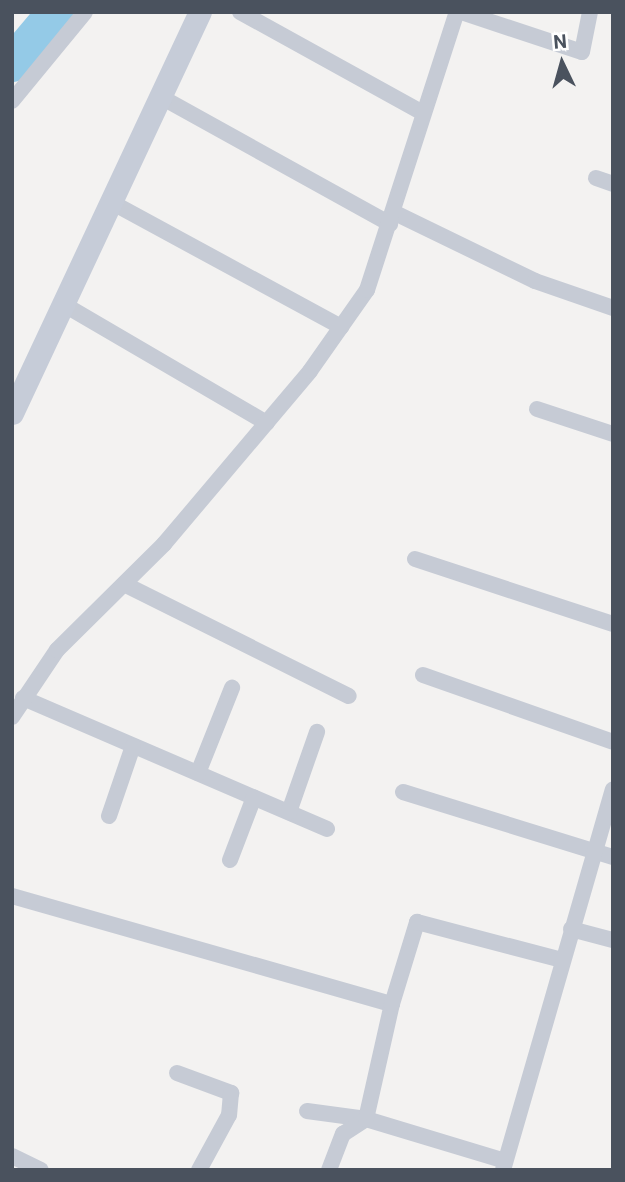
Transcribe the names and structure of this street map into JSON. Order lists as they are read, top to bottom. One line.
{"north":"top"}
